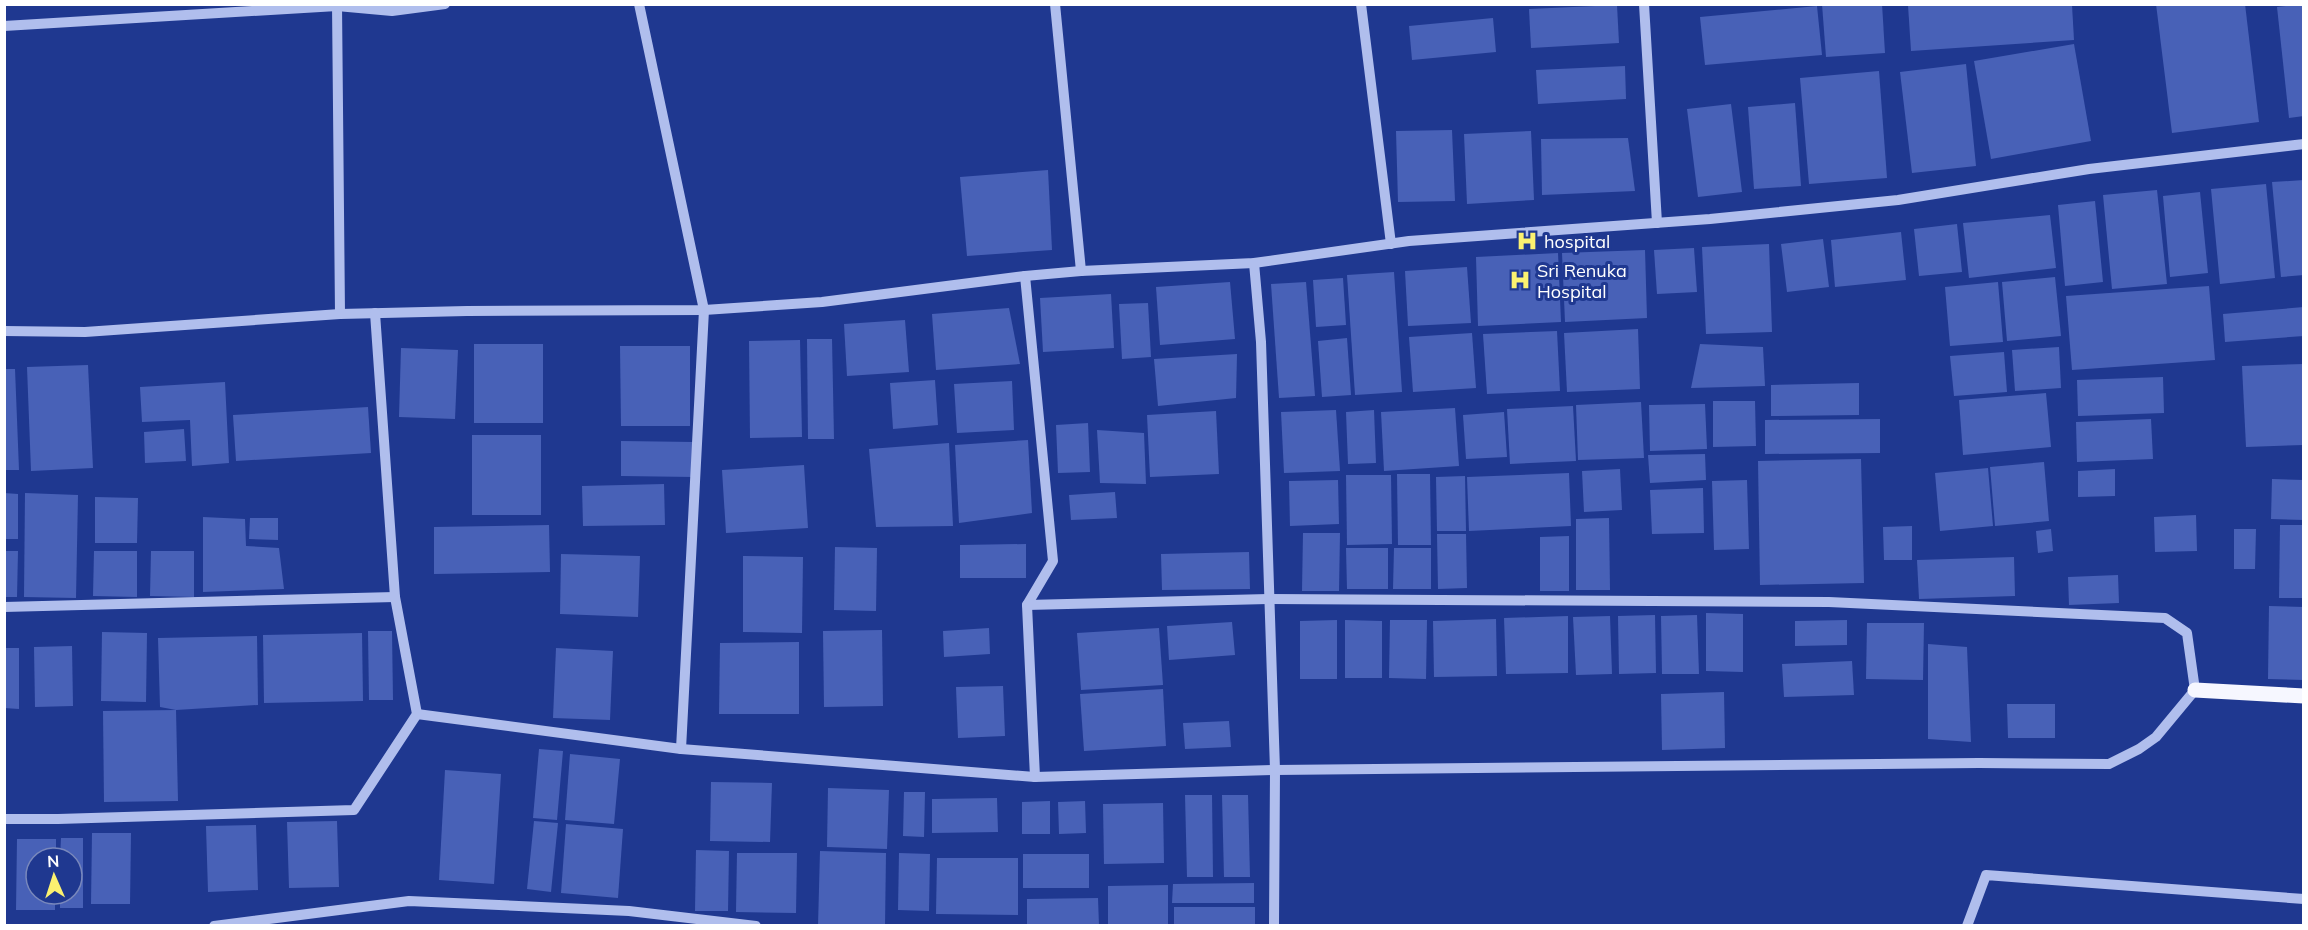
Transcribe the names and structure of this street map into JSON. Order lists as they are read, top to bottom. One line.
{"places":{"hospital":["hospital","Sri Renuka Hospital"]},"north":"top"}
